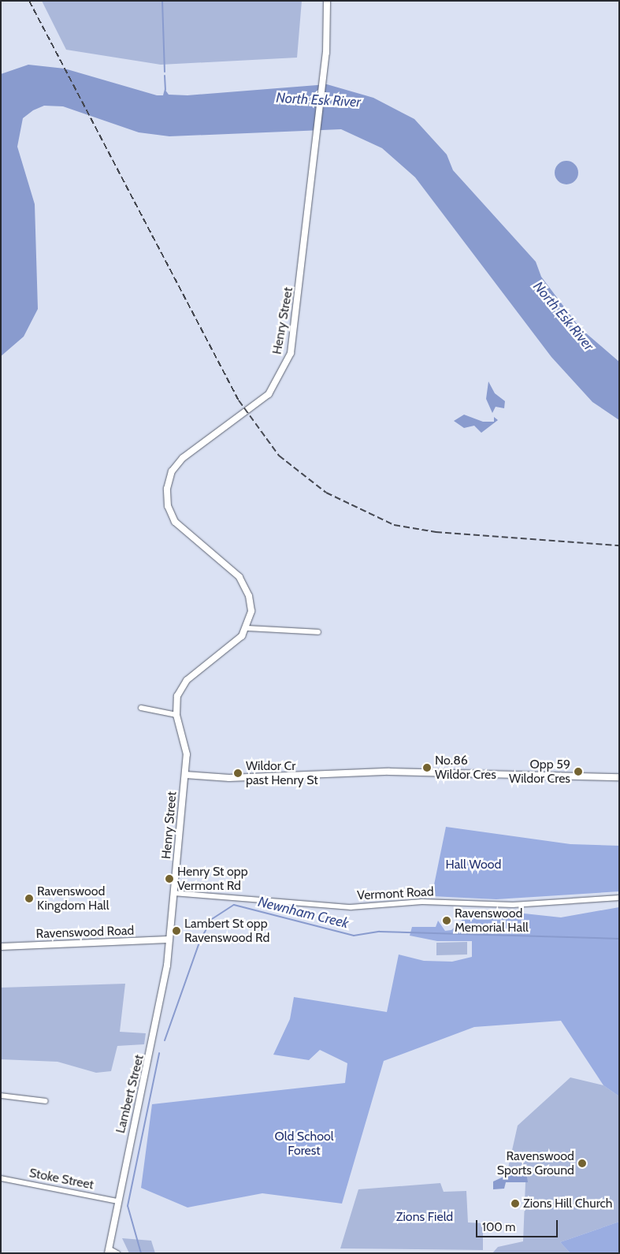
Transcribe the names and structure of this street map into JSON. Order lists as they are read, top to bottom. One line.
{"streets":{"street":["Henry Street","Vermont Road","Ravenswood Road","Lambert Street","Stoke Street"]},"crossings":[["Henry Street","Vermont Road"],["Henry Street","Ravenswood Road"],["Henry Street","Lambert Street"],["Ravenswood Road","Lambert Street"],["Lambert Street","Stoke Street"]],"water":["North Esk River","Newnham Creek"],"parks":["Hall Wood","Old School Forest","Zions Field"],"places":["No.86 Wildor Cres","Opp 59 Wildor Cres","Wildor Cr past Henry St","Henry St opp Vermont Rd","Ravenswood Kingdom Hall","Ravenswood Memorial Hall","Lambert St opp Ravenswood Rd","Ravenswood Sports Ground","Zions Hill Church"],"scale_bar":"100 m"}
